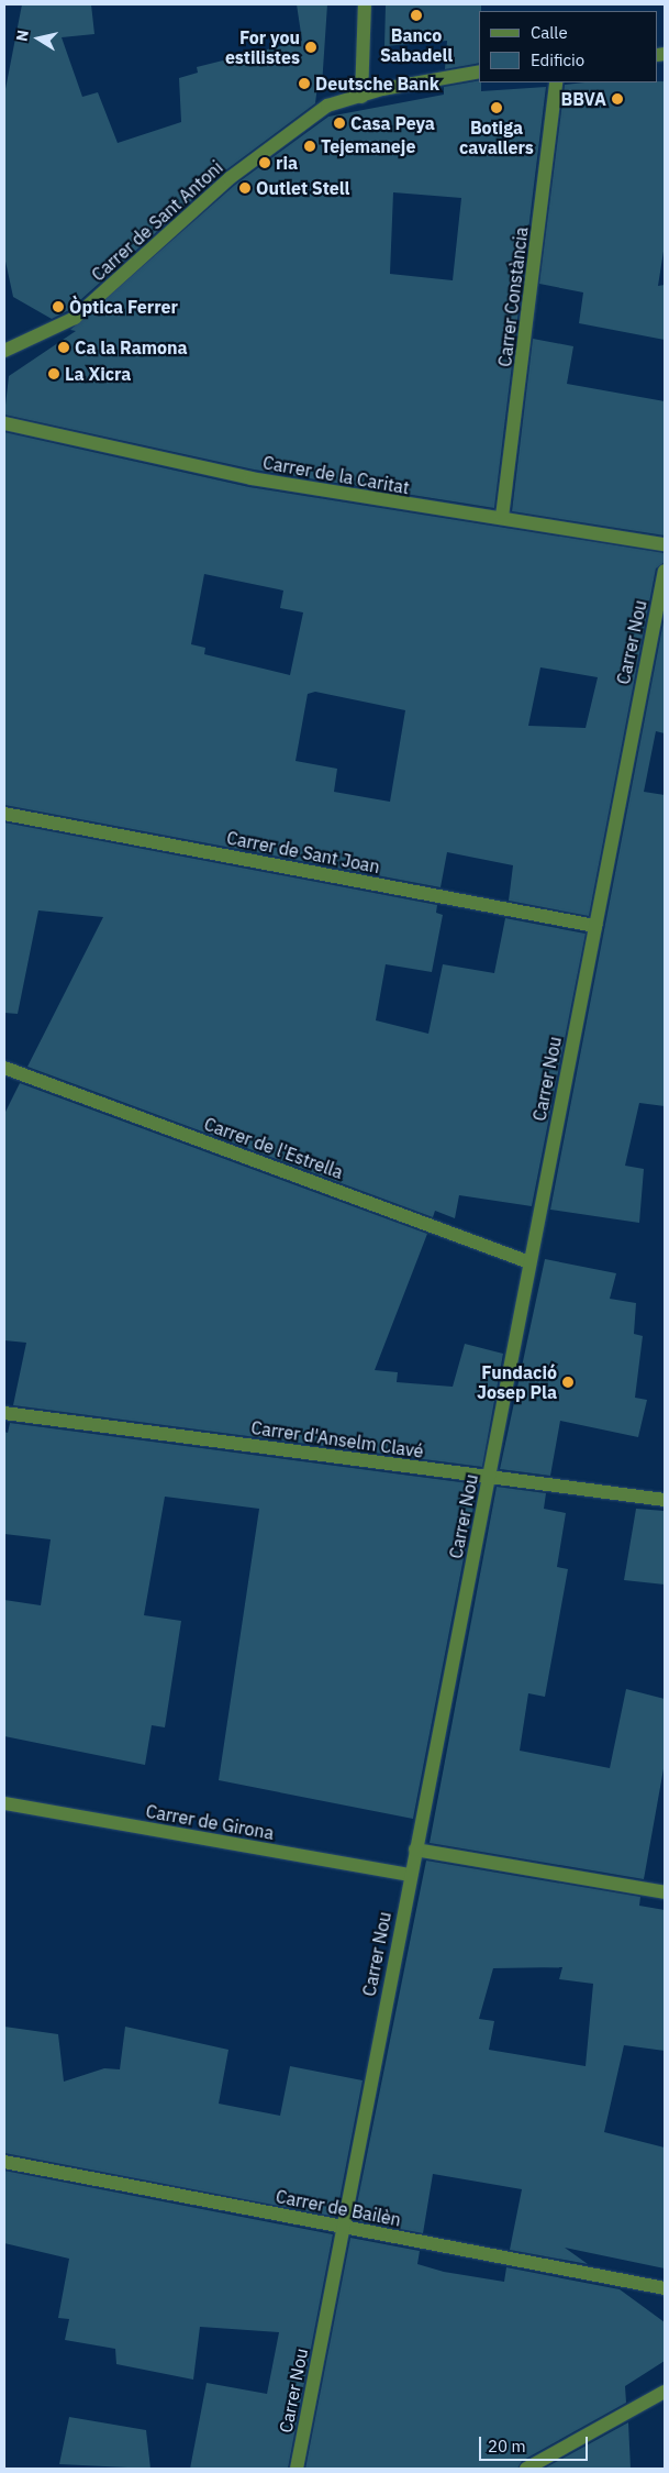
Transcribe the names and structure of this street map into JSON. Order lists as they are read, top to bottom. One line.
{"streets":{"street":["Carrer de Sant Antoni","Carrer Constància","Carrer de la Caritat","Carrer Nou","Carrer de Sant Joan","Carrer de l'Estrella","Carrer d'Anselm Clavé","Carrer de Girona","Carrer de Bailèn"]},"crossings":[["Carrer Constància","Carrer de la Caritat"],["Carrer Nou","Carrer de Sant Joan"],["Carrer Nou","Carrer de l'Estrella"],["Carrer Nou","Carrer d'Anselm Clavé"],["Carrer Nou","Carrer de Girona"],["Carrer Nou","Carrer de Bailèn"]],"places":["Banco Sabadell","For you estilistes","Deutsche Bank","BBVA","Botiga cavallers","Casa Peya","Tejemaneje","ria","Outlet Stell","Òptica Ferrer","Ca la Ramona","La Xicra","Fundació Josep Pla"],"legend":["Calle","Edificio"],"scale_bar":"20 m","north":"left"}
